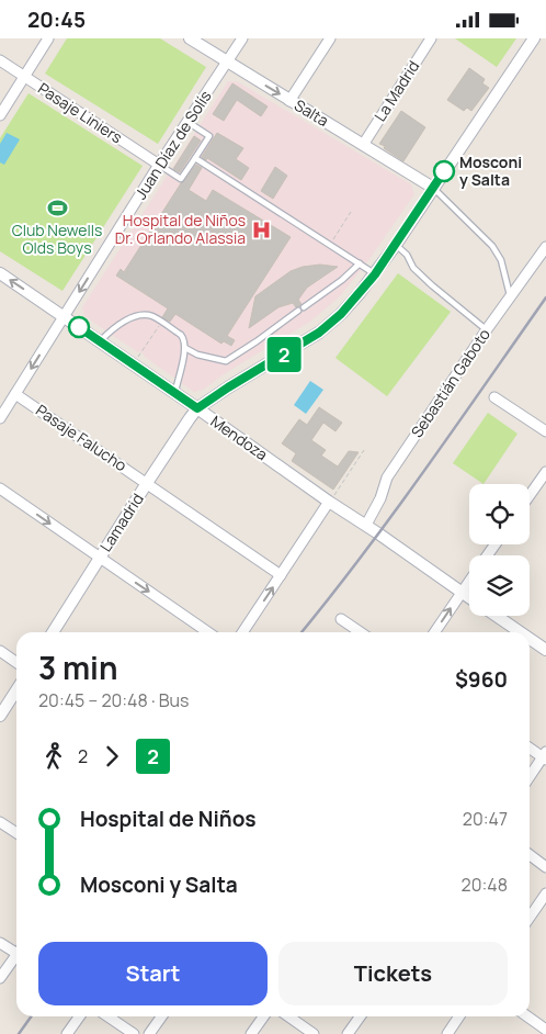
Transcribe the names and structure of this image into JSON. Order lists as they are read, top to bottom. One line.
{"streets":{"street":["La Madrid","Pasaje Liniers","Salta","Juan Díaz de Solís","Sebastián Gaboto","Pasaje Falucho","Mendoza","Lamadrid"]},"crossings":[["La Madrid","Salta"],["Pasaje Liniers","Juan Díaz de Solís"],["Salta","Juan Díaz de Solís"],["Juan Díaz de Solís","Pasaje Falucho"],["Juan Díaz de Solís","Mendoza"],["Sebastián Gaboto","Mendoza"],["Pasaje Falucho","Lamadrid"],["Mendoza","Lamadrid"]],"one_way":["Juan Díaz de Solís"],"places":{"other":["Mosconi y Salta"],"sports":["Club Newells Olds Boys"],"hospital":["Hospital de Niños Dr. Orlando Alassia"]},"lines":["bus line 2"],"page":{"status":"20:45","on_map":"2","heading":["3 min","20:45 – 20:48 · Bus","$960"],"legs":["2","2"],"list":[{"name":"Hospital de Niños","value":"20:47"},{"name":"Mosconi y Salta","value":"20:48"}],"buttons":["Start","Tickets"]}}
